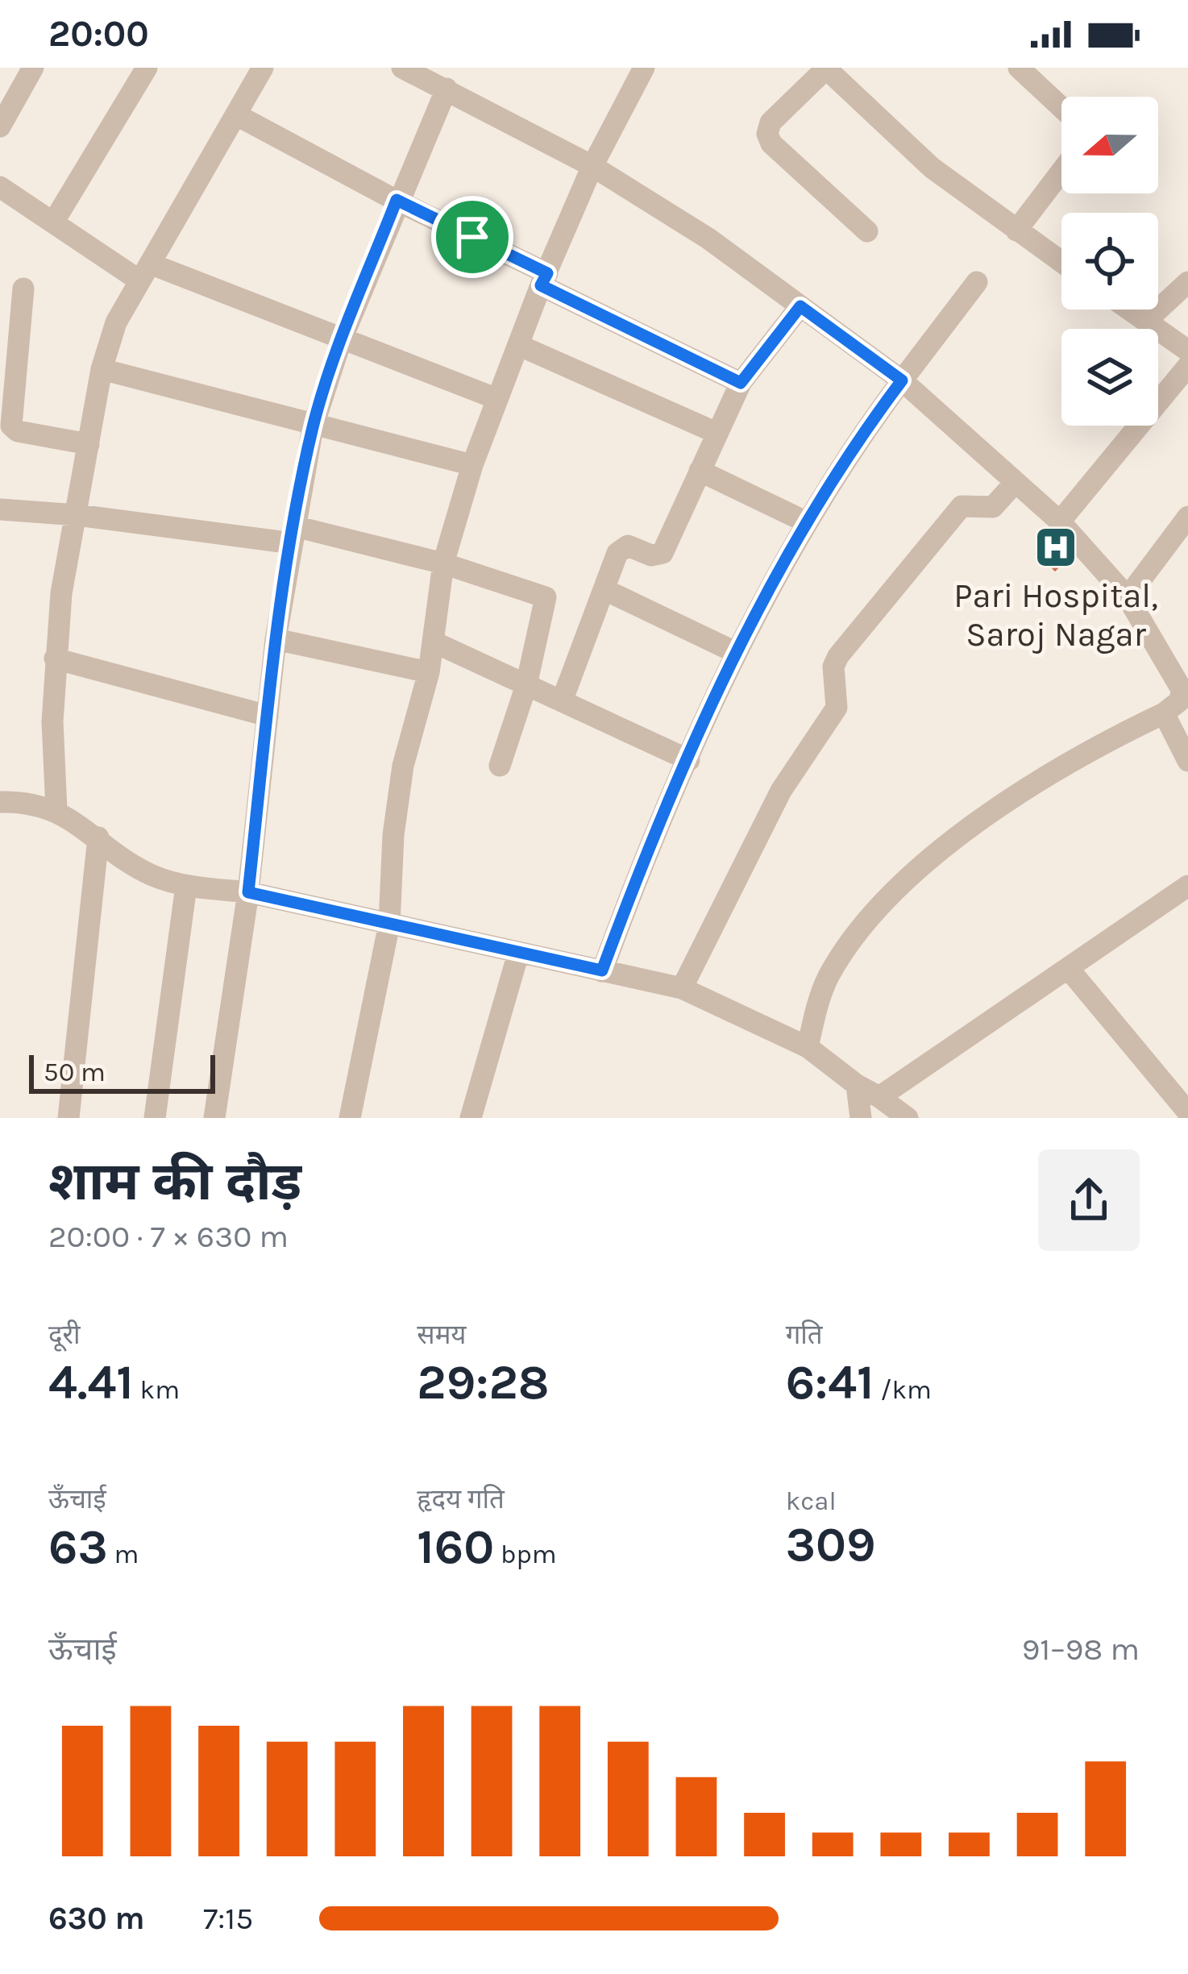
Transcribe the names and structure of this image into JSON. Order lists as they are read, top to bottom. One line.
{"places":{"hospital":["Pari Hospital, Saroj Nagar"]},"scale_bar":"50 m","north":"left","page":{"status":"20:00","scale":"50 m","heading":["शाम की दौड़","20:00 · 7 × 630 m"],"stats":[["दूरी","4.41 km"],["समय","29:28"],["गति","6:41 /km"],["ऊँचाई","63 m"],["हृदय गति","160 bpm"],["kcal","309"]],"chart":["ऊँचाई","91–98 m"],"list":[{"name":"630 m","note":"7:15"}]}}
